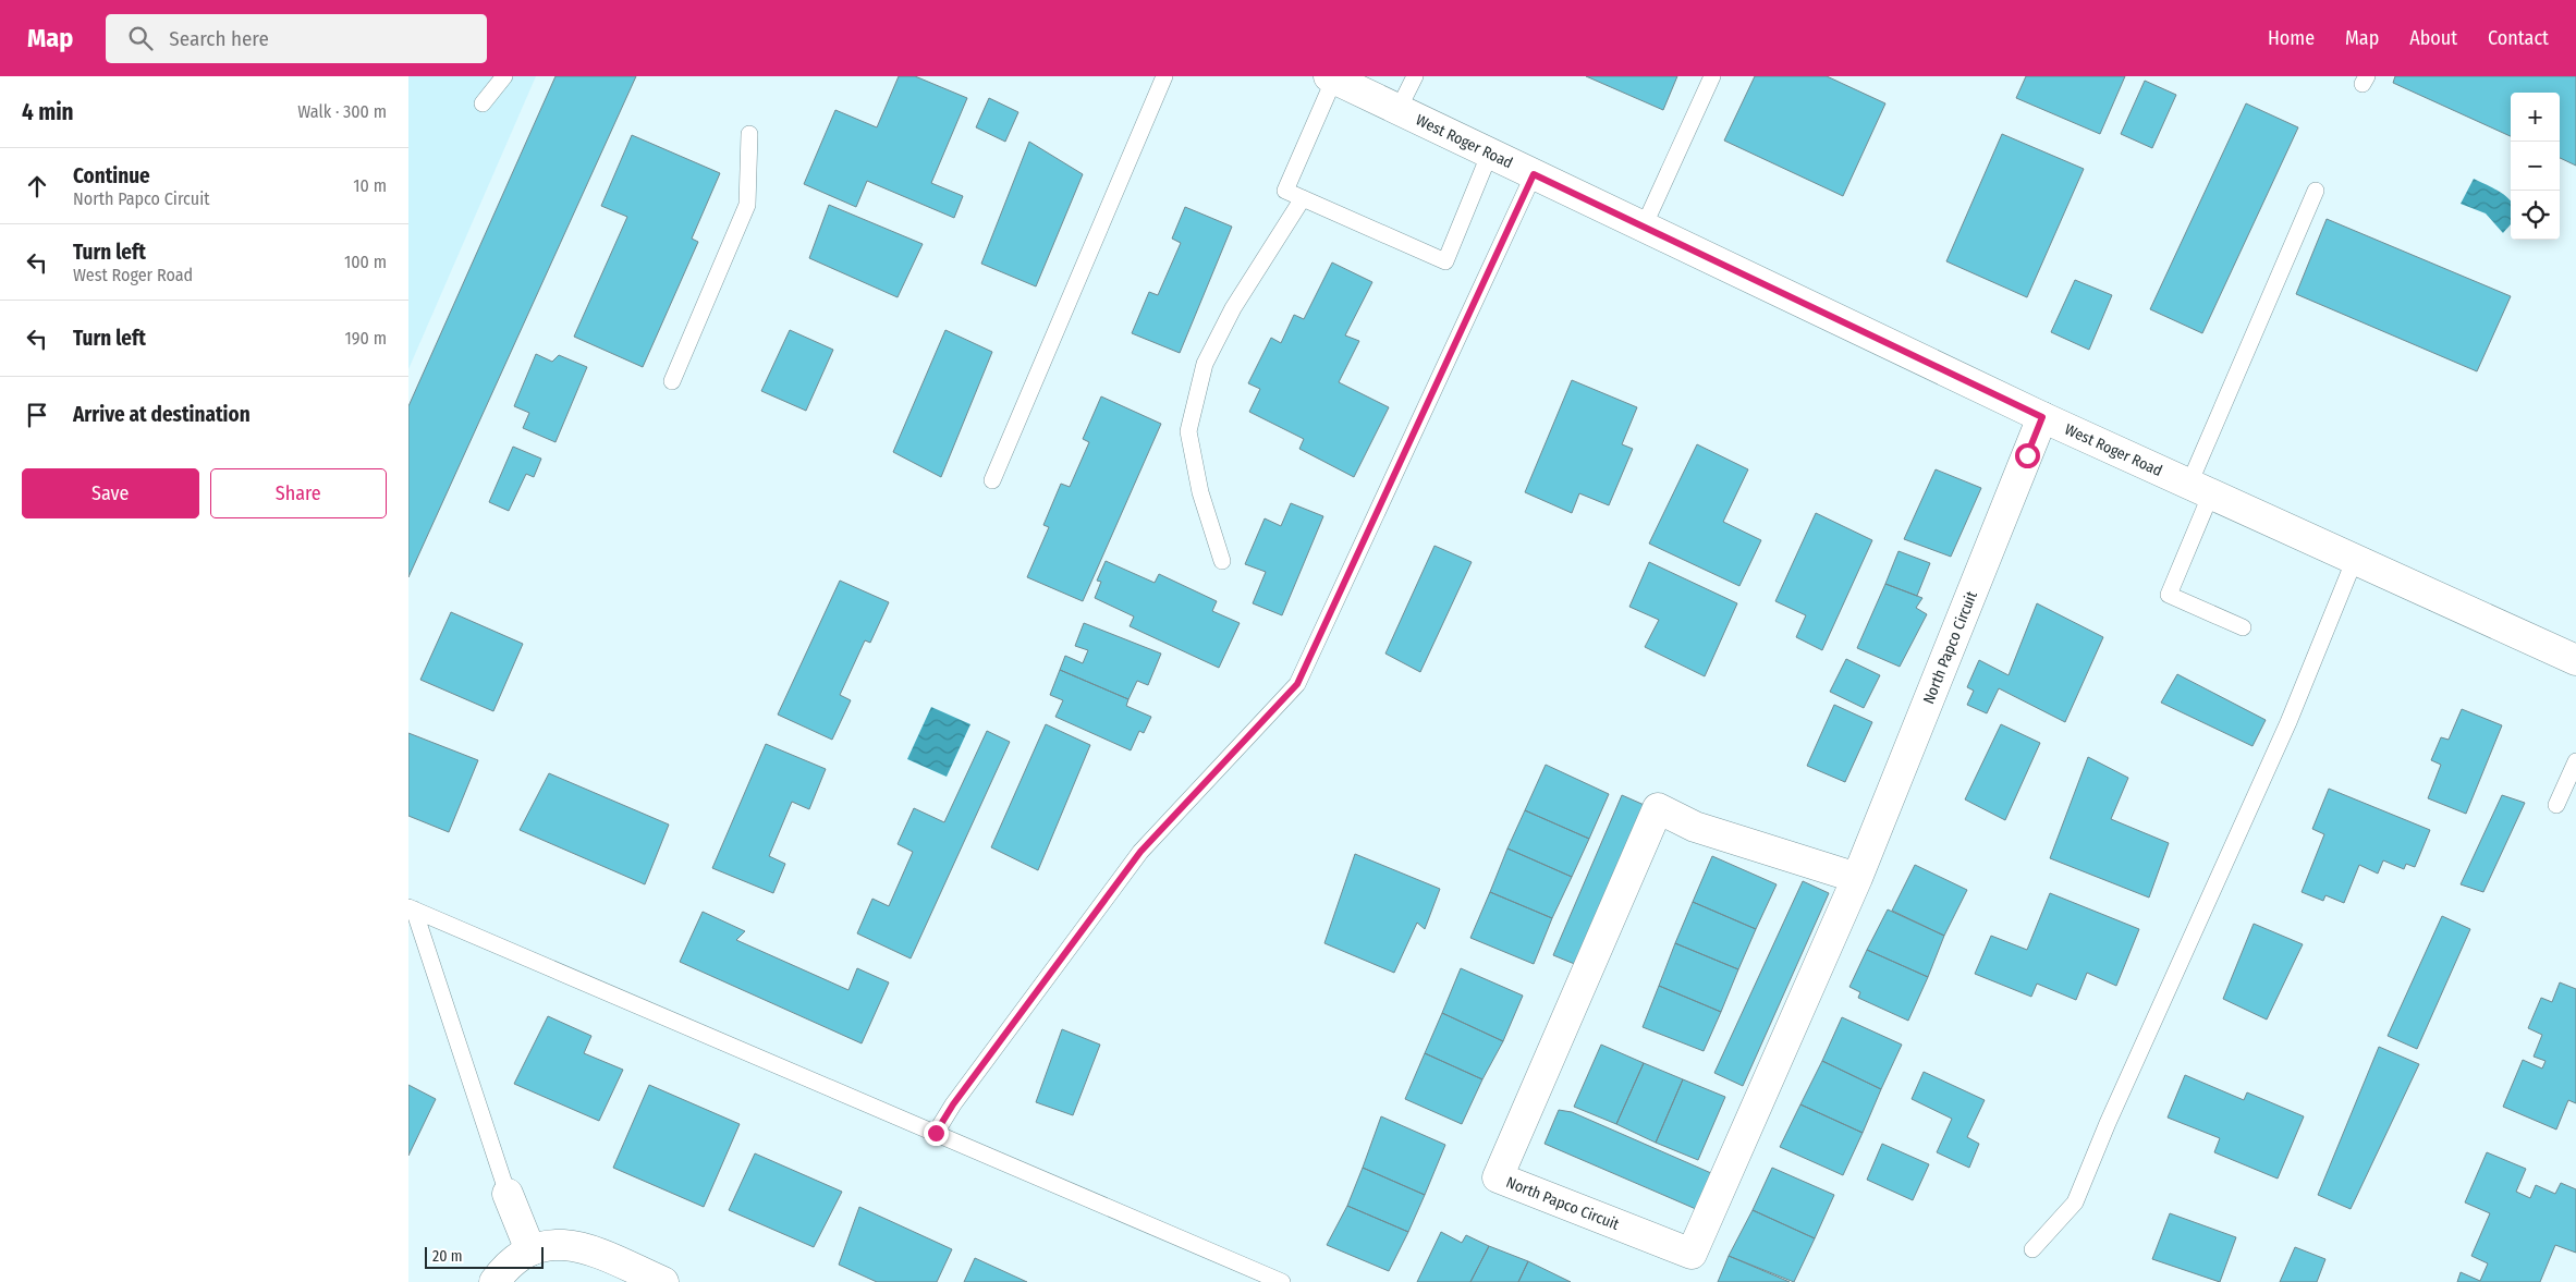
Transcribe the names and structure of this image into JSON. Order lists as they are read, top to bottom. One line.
{"streets":{"street":["West Roger Road","North Papco Circuit"]},"crossings":[["West Roger Road","North Papco Circuit"]],"scale_bar":"20 m","page":{"header":"Map","search":"Search here","nav":["Home","Map","About","Contact"],"heading":["4 min","Walk · 300 m"],"map_buttons":["+","−"],"list":[["Continue","North Papco Circuit","10 m"],["Turn left","West Roger Road","100 m"],["Turn left","190 m"],"Arrive at destination"],"buttons":["Save","Share"],"scale":"20 m"}}
